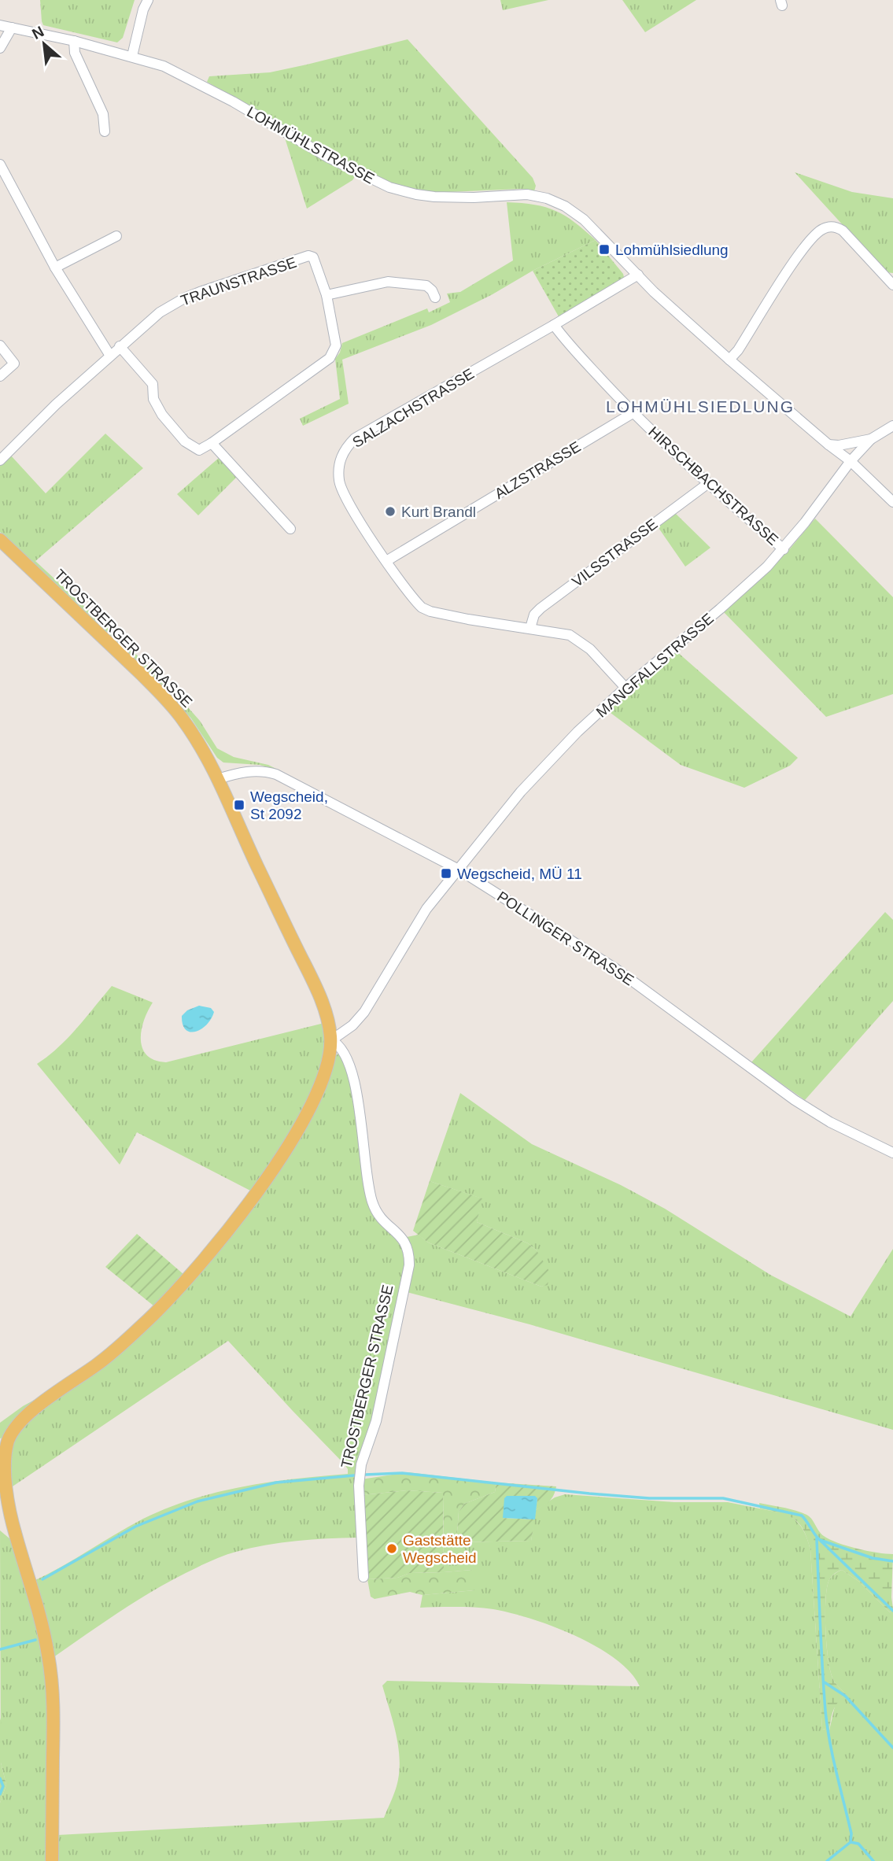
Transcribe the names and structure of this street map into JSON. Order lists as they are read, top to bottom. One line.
{"streets":{"main road":["TROSTBERGER STRASSE"],"street":["LOHMÜHLSTRASSE","TRAUNSTRASSE","SALZACHSTRASSE","ALZSTRASSE","HIRSCHBACHSTRASSE","VILSSTRASSE","MANGFALLSTRASSE","POLLINGER STRASSE"]},"crossings":[["LOHMÜHLSTRASSE","SALZACHSTRASSE"],["SALZACHSTRASSE","ALZSTRASSE"],["SALZACHSTRASSE","HIRSCHBACHSTRASSE"],["SALZACHSTRASSE","VILSSTRASSE"],["SALZACHSTRASSE","MANGFALLSTRASSE"],["ALZSTRASSE","HIRSCHBACHSTRASSE"],["HIRSCHBACHSTRASSE","VILSSTRASSE"],["HIRSCHBACHSTRASSE","MANGFALLSTRASSE"],["TROSTBERGER STRASSE","MANGFALLSTRASSE"],["TROSTBERGER STRASSE","POLLINGER STRASSE"],["MANGFALLSTRASSE","POLLINGER STRASSE"]],"districts":["LOHMÜHLSIEDLUNG"],"places":{"transit":["Lohmühlsiedlung","Wegscheid, St 2092","Wegscheid, MÜ 11"],"other":["Kurt Brandl","Gaststätte Wegscheid"]},"north":"top left"}
